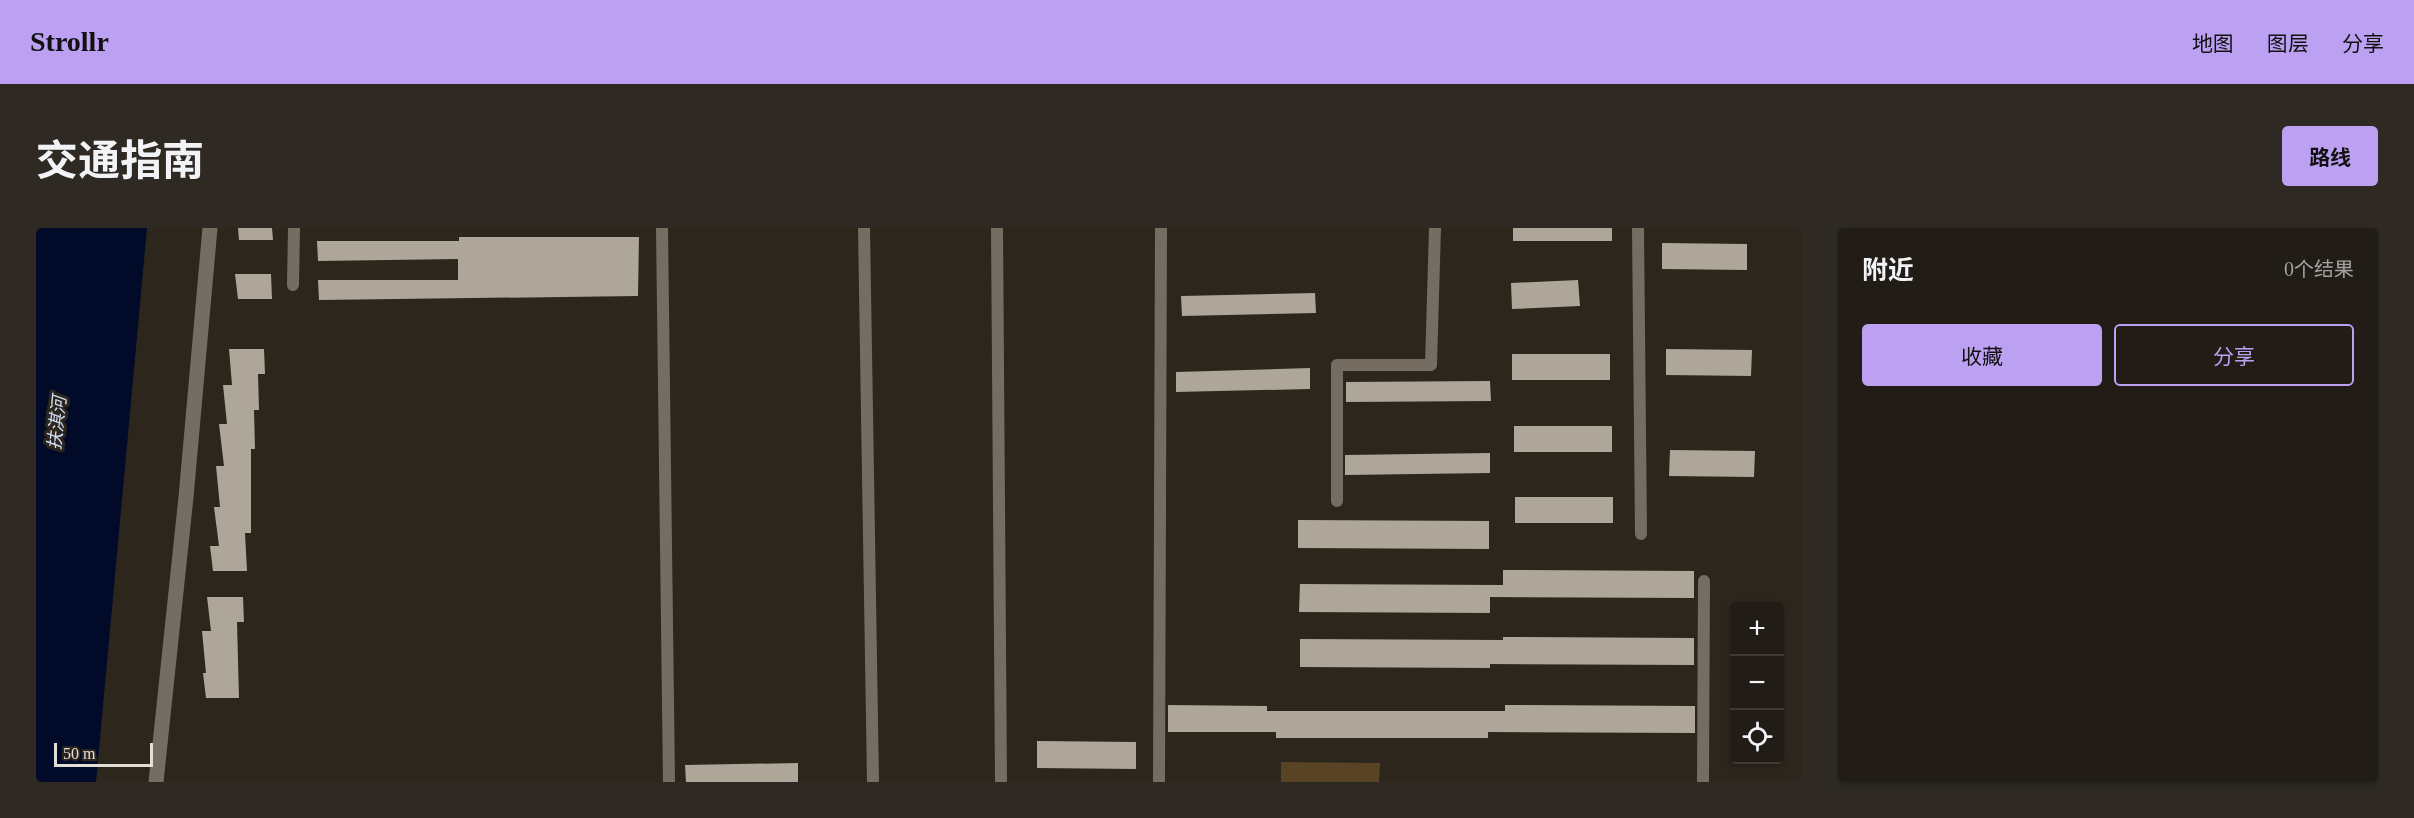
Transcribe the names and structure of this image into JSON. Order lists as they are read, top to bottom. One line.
{"water":["扶淇河"],"scale_bar":"50 m","page":{"header":"Strollr","nav":["地图","图层","分享"],"title":"交通指南","buttons":["路线",["收藏","分享"]],"heading":["附近","0个结果"],"map_buttons":["+","−"],"scale":"50 m"}}
